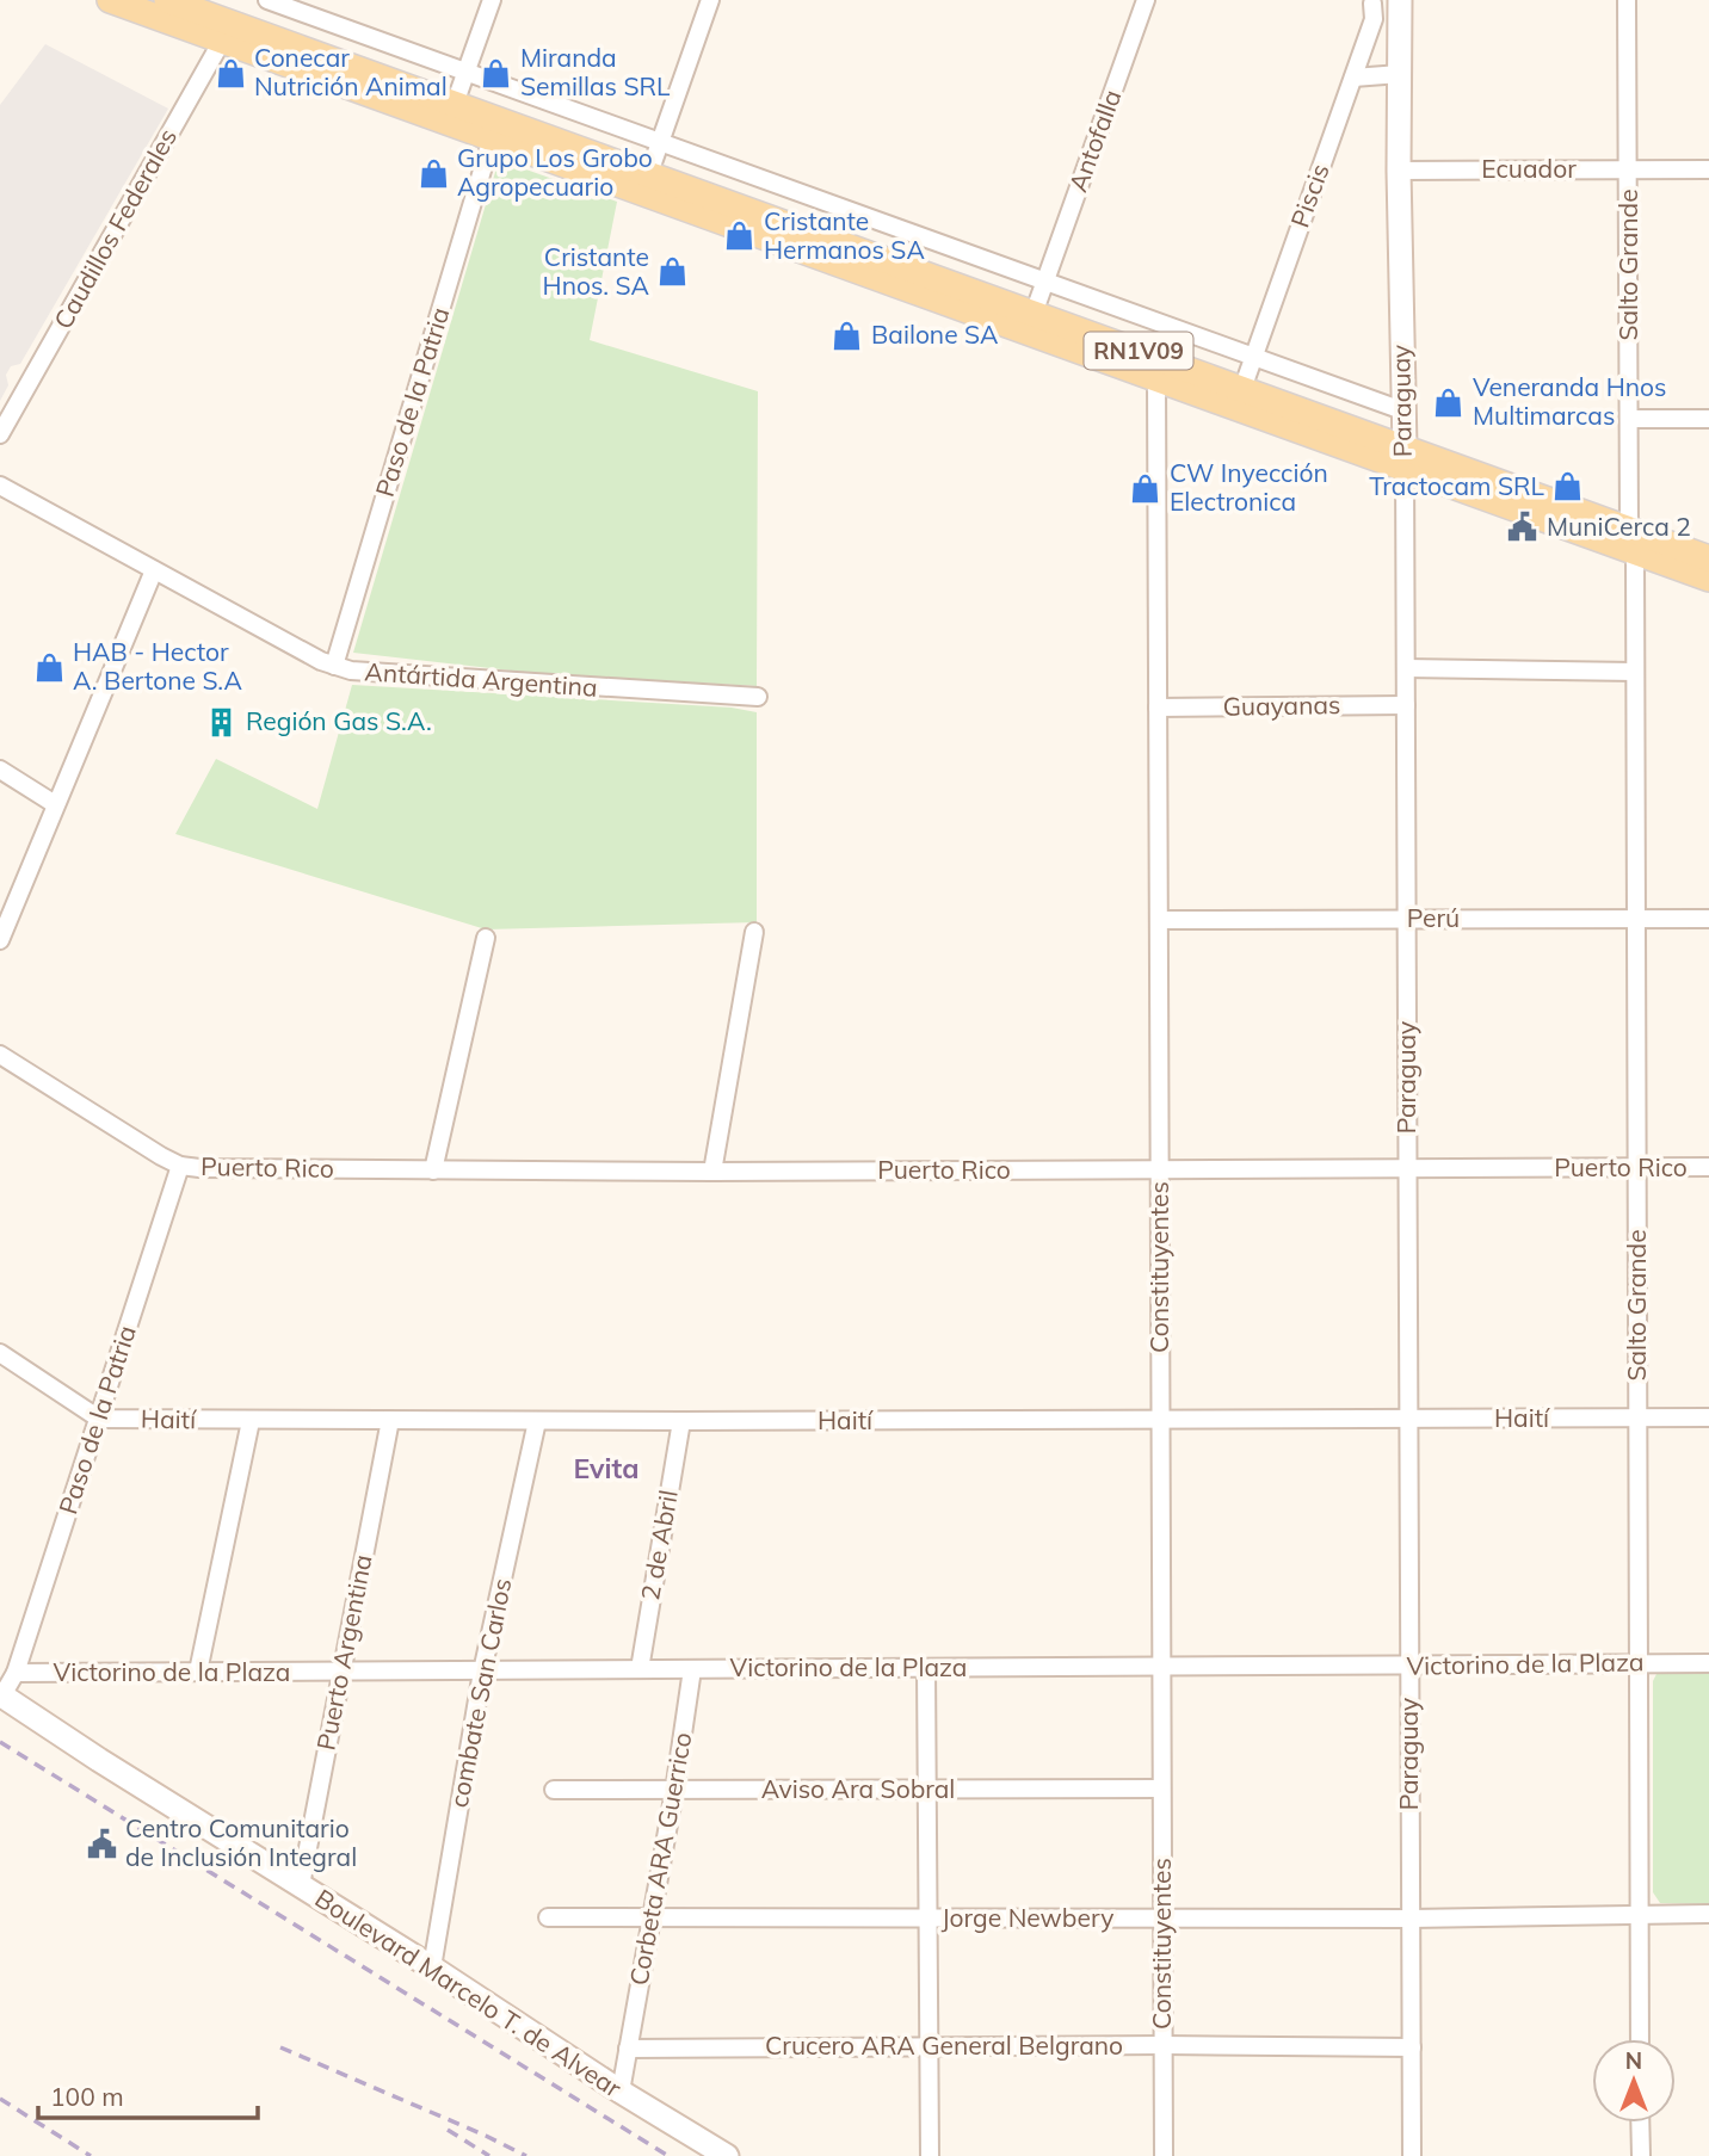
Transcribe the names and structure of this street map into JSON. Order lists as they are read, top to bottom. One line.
{"streets":{"main road":["RN1V09","Paraguay","Boulevard Marcelo T. de Alvear"],"street":["Antofalla","Ecuador","Piscis","Caudillos Federales","Salto Grande","Paso de la Patria","Antártida Argentina","Guayanas","Perú","Puerto Rico","Constituyentes","Haití","2 de Abril","Puerto Argentina","Victorino de la Plaza","combate San Carlos","Aviso Ara Sobral","Corbeta ARA Guerrico","Jorge Newbery","Crucero ARA General Belgrano"]},"crossings":[["Antofalla","RN1V09"],["Ecuador","Salto Grande"],["Ecuador","Paraguay"],["Piscis","RN1V09"],["Caudillos Federales","RN1V09"],["Salto Grande","RN1V09"],["Salto Grande","Perú"],["Salto Grande","Puerto Rico"],["Salto Grande","Haití"],["Salto Grande","Victorino de la Plaza"],["Salto Grande","Jorge Newbery"],["RN1V09","Paraguay"],["RN1V09","Paso de la Patria"],["RN1V09","Constituyentes"],["Paraguay","Guayanas"],["Paraguay","Perú"],["Paraguay","Puerto Rico"],["Paraguay","Haití"],["Paraguay","Victorino de la Plaza"],["Paraguay","Jorge Newbery"],["Paraguay","Crucero ARA General Belgrano"],["Paso de la Patria","Antártida Argentina"],["Paso de la Patria","Puerto Rico"],["Paso de la Patria","Haití"],["Paso de la Patria","Victorino de la Plaza"],["Guayanas","Constituyentes"],["Perú","Constituyentes"],["Puerto Rico","Constituyentes"],["Constituyentes","Haití"],["Constituyentes","Victorino de la Plaza"],["Constituyentes","Aviso Ara Sobral"],["Constituyentes","Jorge Newbery"],["Constituyentes","Crucero ARA General Belgrano"],["Haití","2 de Abril"],["Haití","Puerto Argentina"],["Haití","combate San Carlos"],["2 de Abril","Victorino de la Plaza"],["Puerto Argentina","Victorino de la Plaza"],["Puerto Argentina","Boulevard Marcelo T. de Alvear"],["Victorino de la Plaza","combate San Carlos"],["Victorino de la Plaza","Corbeta ARA Guerrico"],["Victorino de la Plaza","Boulevard Marcelo T. de Alvear"],["combate San Carlos","Boulevard Marcelo T. de Alvear"],["Aviso Ara Sobral","Corbeta ARA Guerrico"],["Corbeta ARA Guerrico","Jorge Newbery"],["Corbeta ARA Guerrico","Boulevard Marcelo T. de Alvear"],["Corbeta ARA Guerrico","Crucero ARA General Belgrano"]],"districts":["Evita"],"places":{"shop":["Conecar Nutrición Animal","Miranda Semillas SRL","Grupo Los Grobo Agropecuario","Cristante Hermanos SA","Cristante Hnos. SA","Bailone SA","Veneranda Hnos Multimarcas","Tractocam SRL","CW Inyección Electronica","HAB - Hector A. Bertone S.A"],"public building":["MuniCerca 2","Centro Comunitario de Inclusión Integral"],"building":["Región Gas S.A."]},"scale_bar":"100 m","north":"top"}
